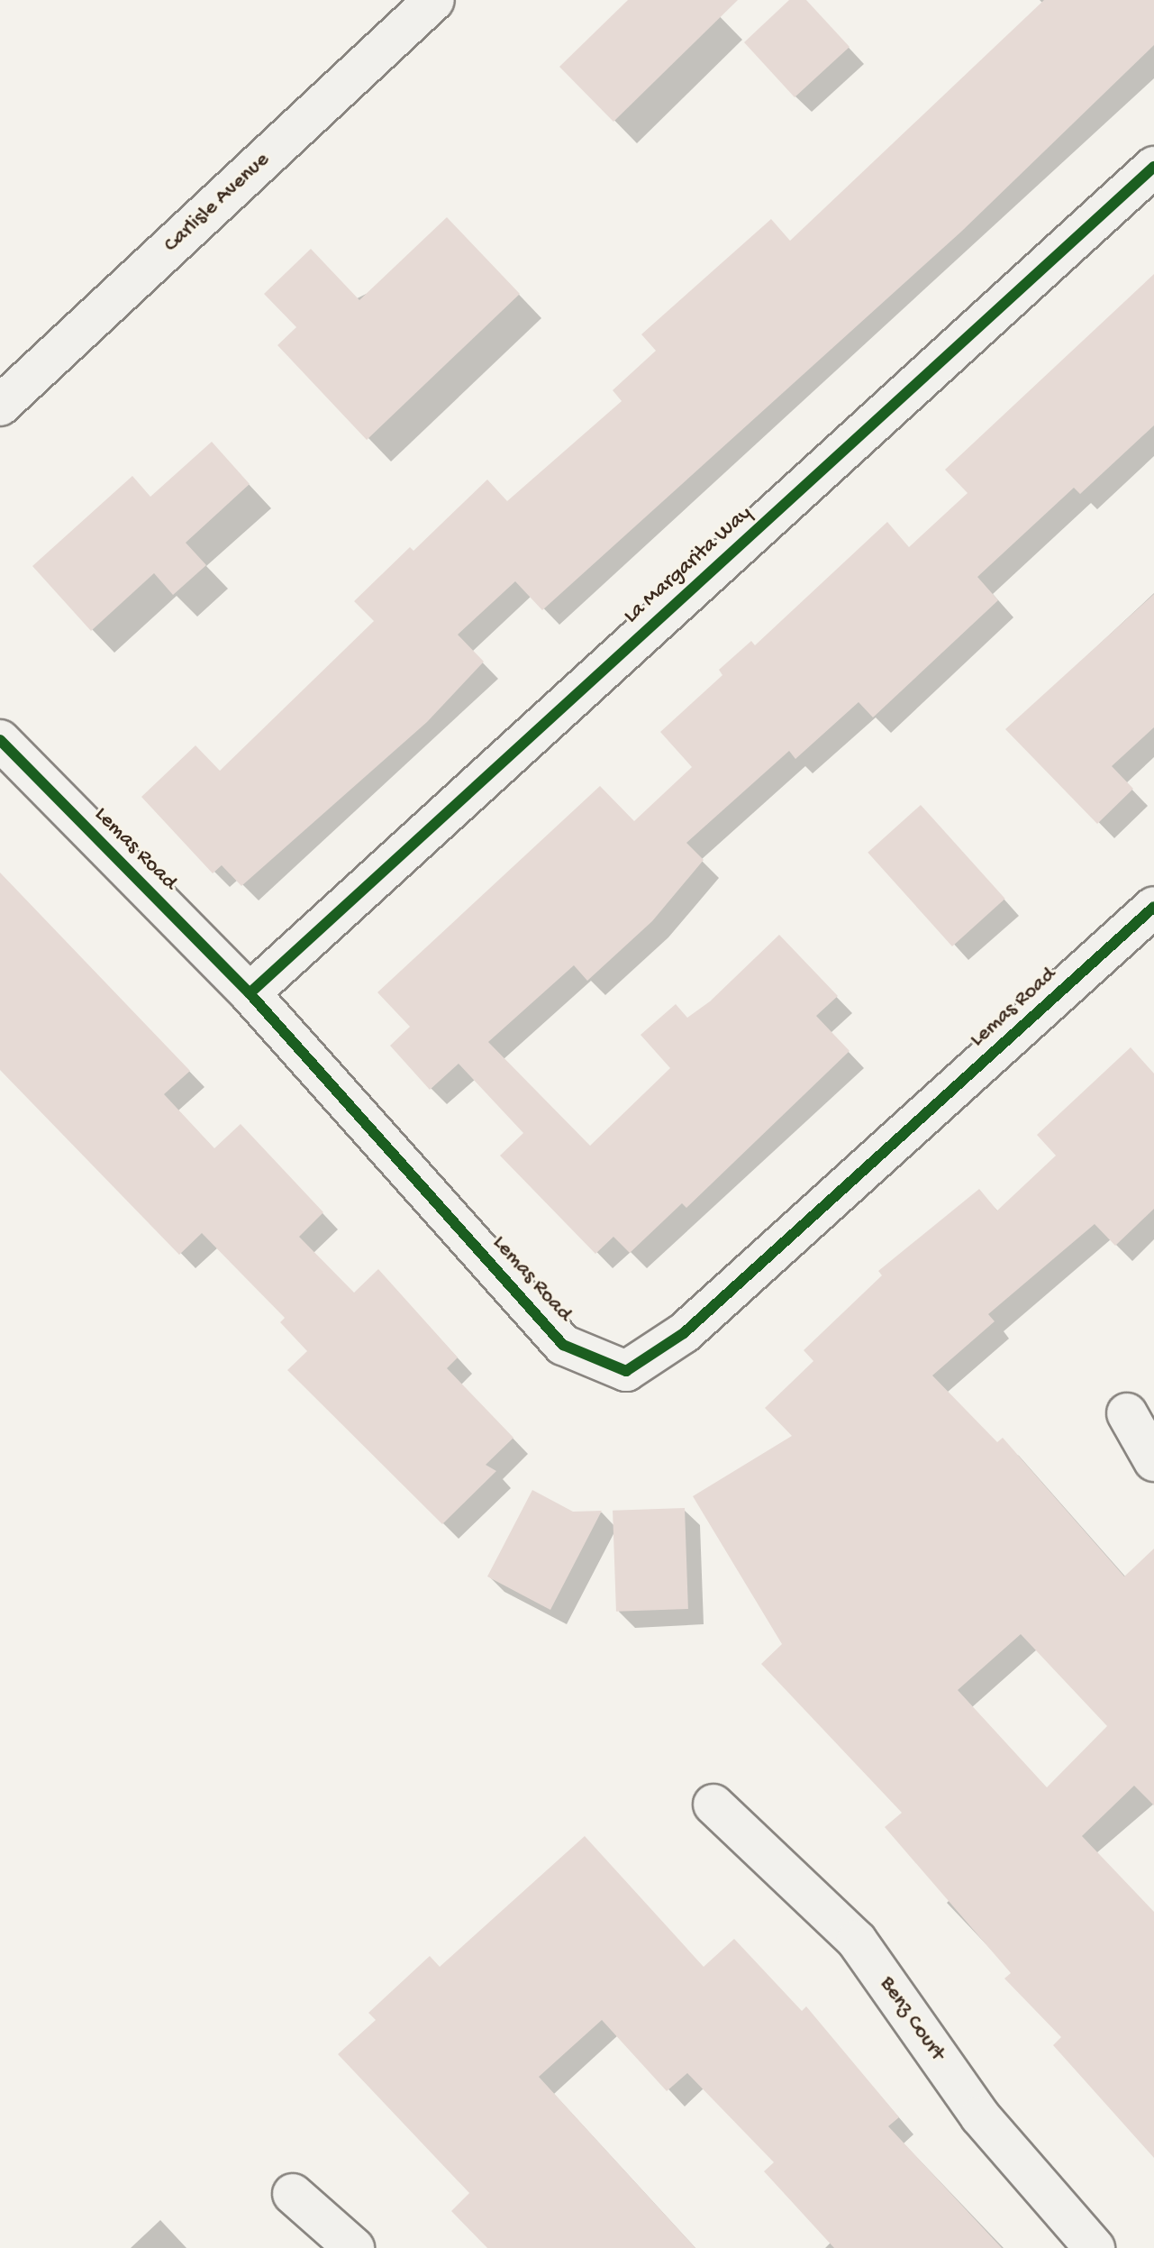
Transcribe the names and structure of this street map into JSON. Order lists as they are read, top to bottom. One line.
{"streets":{"street":["Carlisle Avenue","La Margarita Way","Lemas Road","Benz Court"]},"crossings":[["La Margarita Way","Lemas Road"]]}
